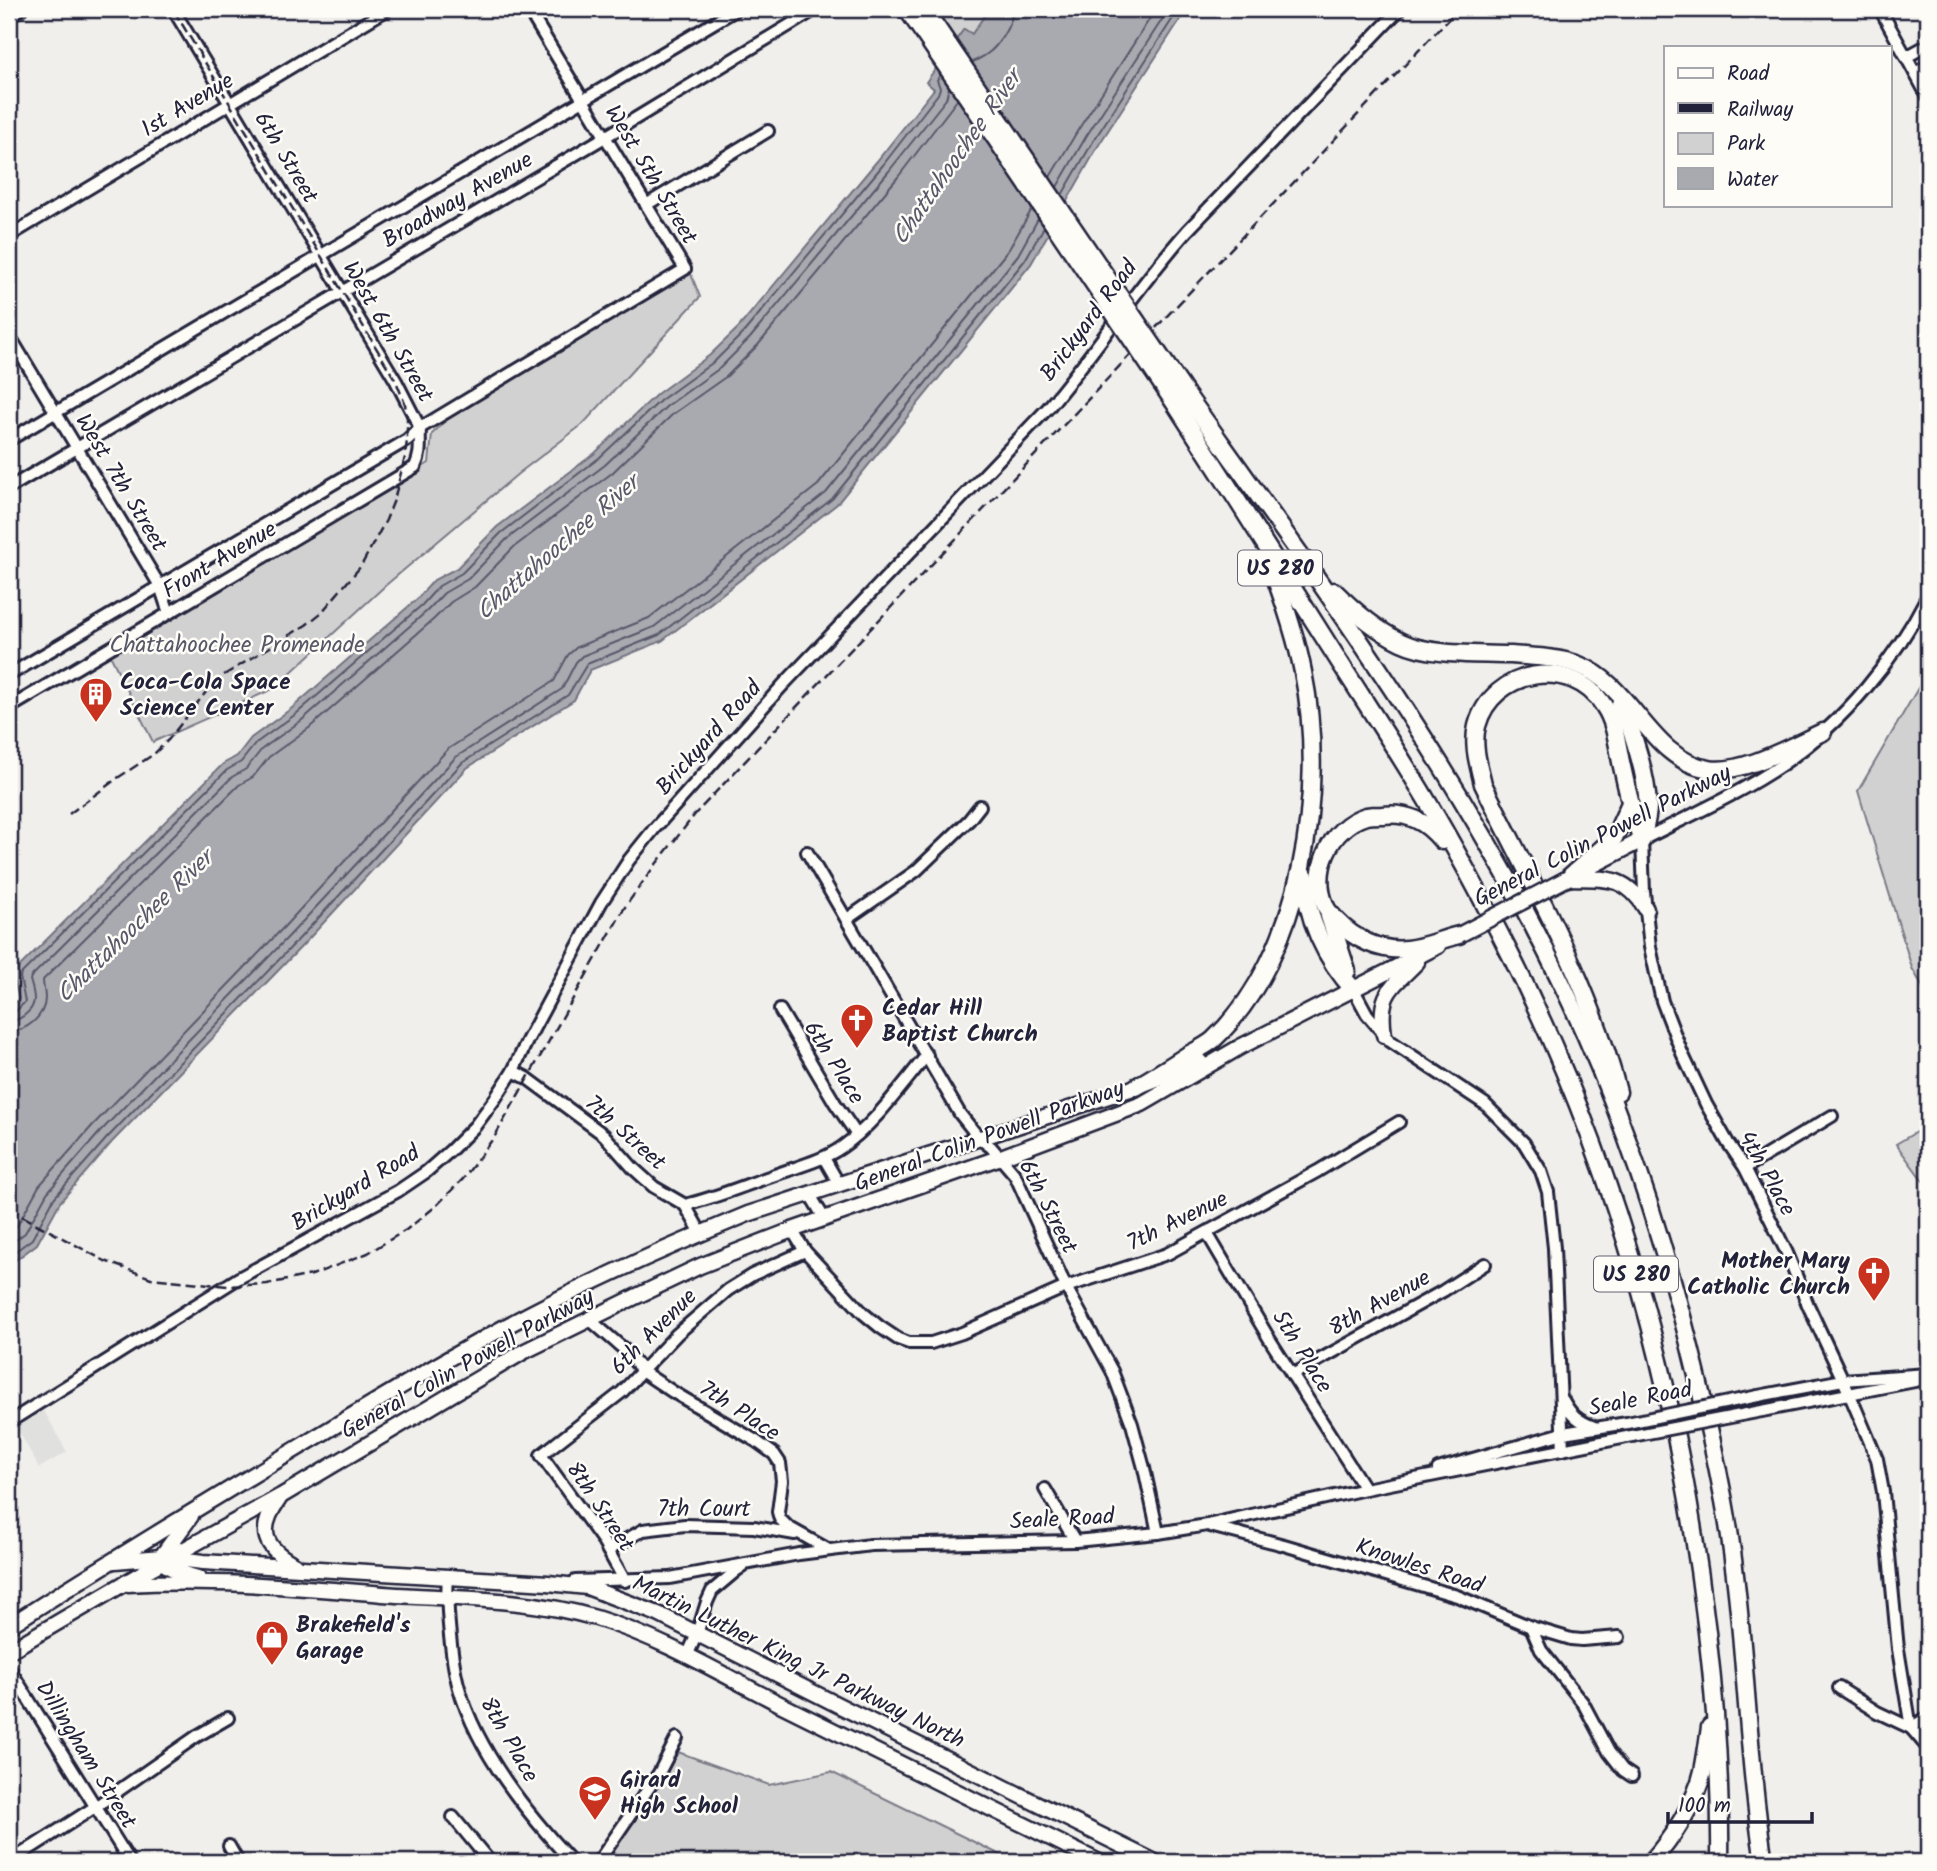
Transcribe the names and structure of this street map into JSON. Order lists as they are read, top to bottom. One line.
{"streets":{"highway":["US 280"],"main road":["General Colin Powell Parkway","Martin Luther King Jr Parkway North"],"street":["1st Avenue","6th Street","West 5th Street","Broadway Avenue","Brickyard Road","West 6th Street","West 7th Street","Front Avenue","6th Place","7th Street","4th Place","7th Avenue","8th Avenue","6th Avenue","5th Place","Seale Road","7th Place","8th Street","7th Court","Knowles Road","8th Place","Dillingham Street"]},"crossings":[["1st Avenue","6th Street"],["6th Street","Broadway Avenue"],["6th Street","West 6th Street"],["6th Street","General Colin Powell Parkway"],["6th Street","7th Avenue"],["6th Street","Seale Road"],["West 5th Street","Broadway Avenue"],["West 5th Street","Front Avenue"],["Broadway Avenue","West 6th Street"],["Broadway Avenue","West 7th Street"],["Brickyard Road","7th Street"],["West 6th Street","Front Avenue"],["West 7th Street","Front Avenue"],["General Colin Powell Parkway","4th Place"],["General Colin Powell Parkway","7th Place"],["General Colin Powell Parkway","Martin Luther King Jr Parkway North"],["4th Place","Seale Road"],["7th Avenue","6th Avenue"],["7th Avenue","5th Place"],["8th Avenue","5th Place"],["6th Avenue","7th Place"],["6th Avenue","8th Street"],["5th Place","Seale Road"],["Seale Road","7th Place"],["Seale Road","8th Street"],["Seale Road","Knowles Road"],["Seale Road","Martin Luther King Jr Parkway North"],["7th Place","7th Court"],["8th Street","7th Court"],["Martin Luther King Jr Parkway North","8th Place"]],"water":["Chattahoochee River"],"parks":["Chattahoochee Promenade"],"places":{"building":["Coca-Cola Space Science Center"],"church":["Cedar Hill Baptist Church","Mother Mary Catholic Church"],"shop":["Brakefield's Garage"],"school or university":["Girard High School"]},"legend":["Road","Railway","Park","Water"],"scale_bar":"100 m"}
